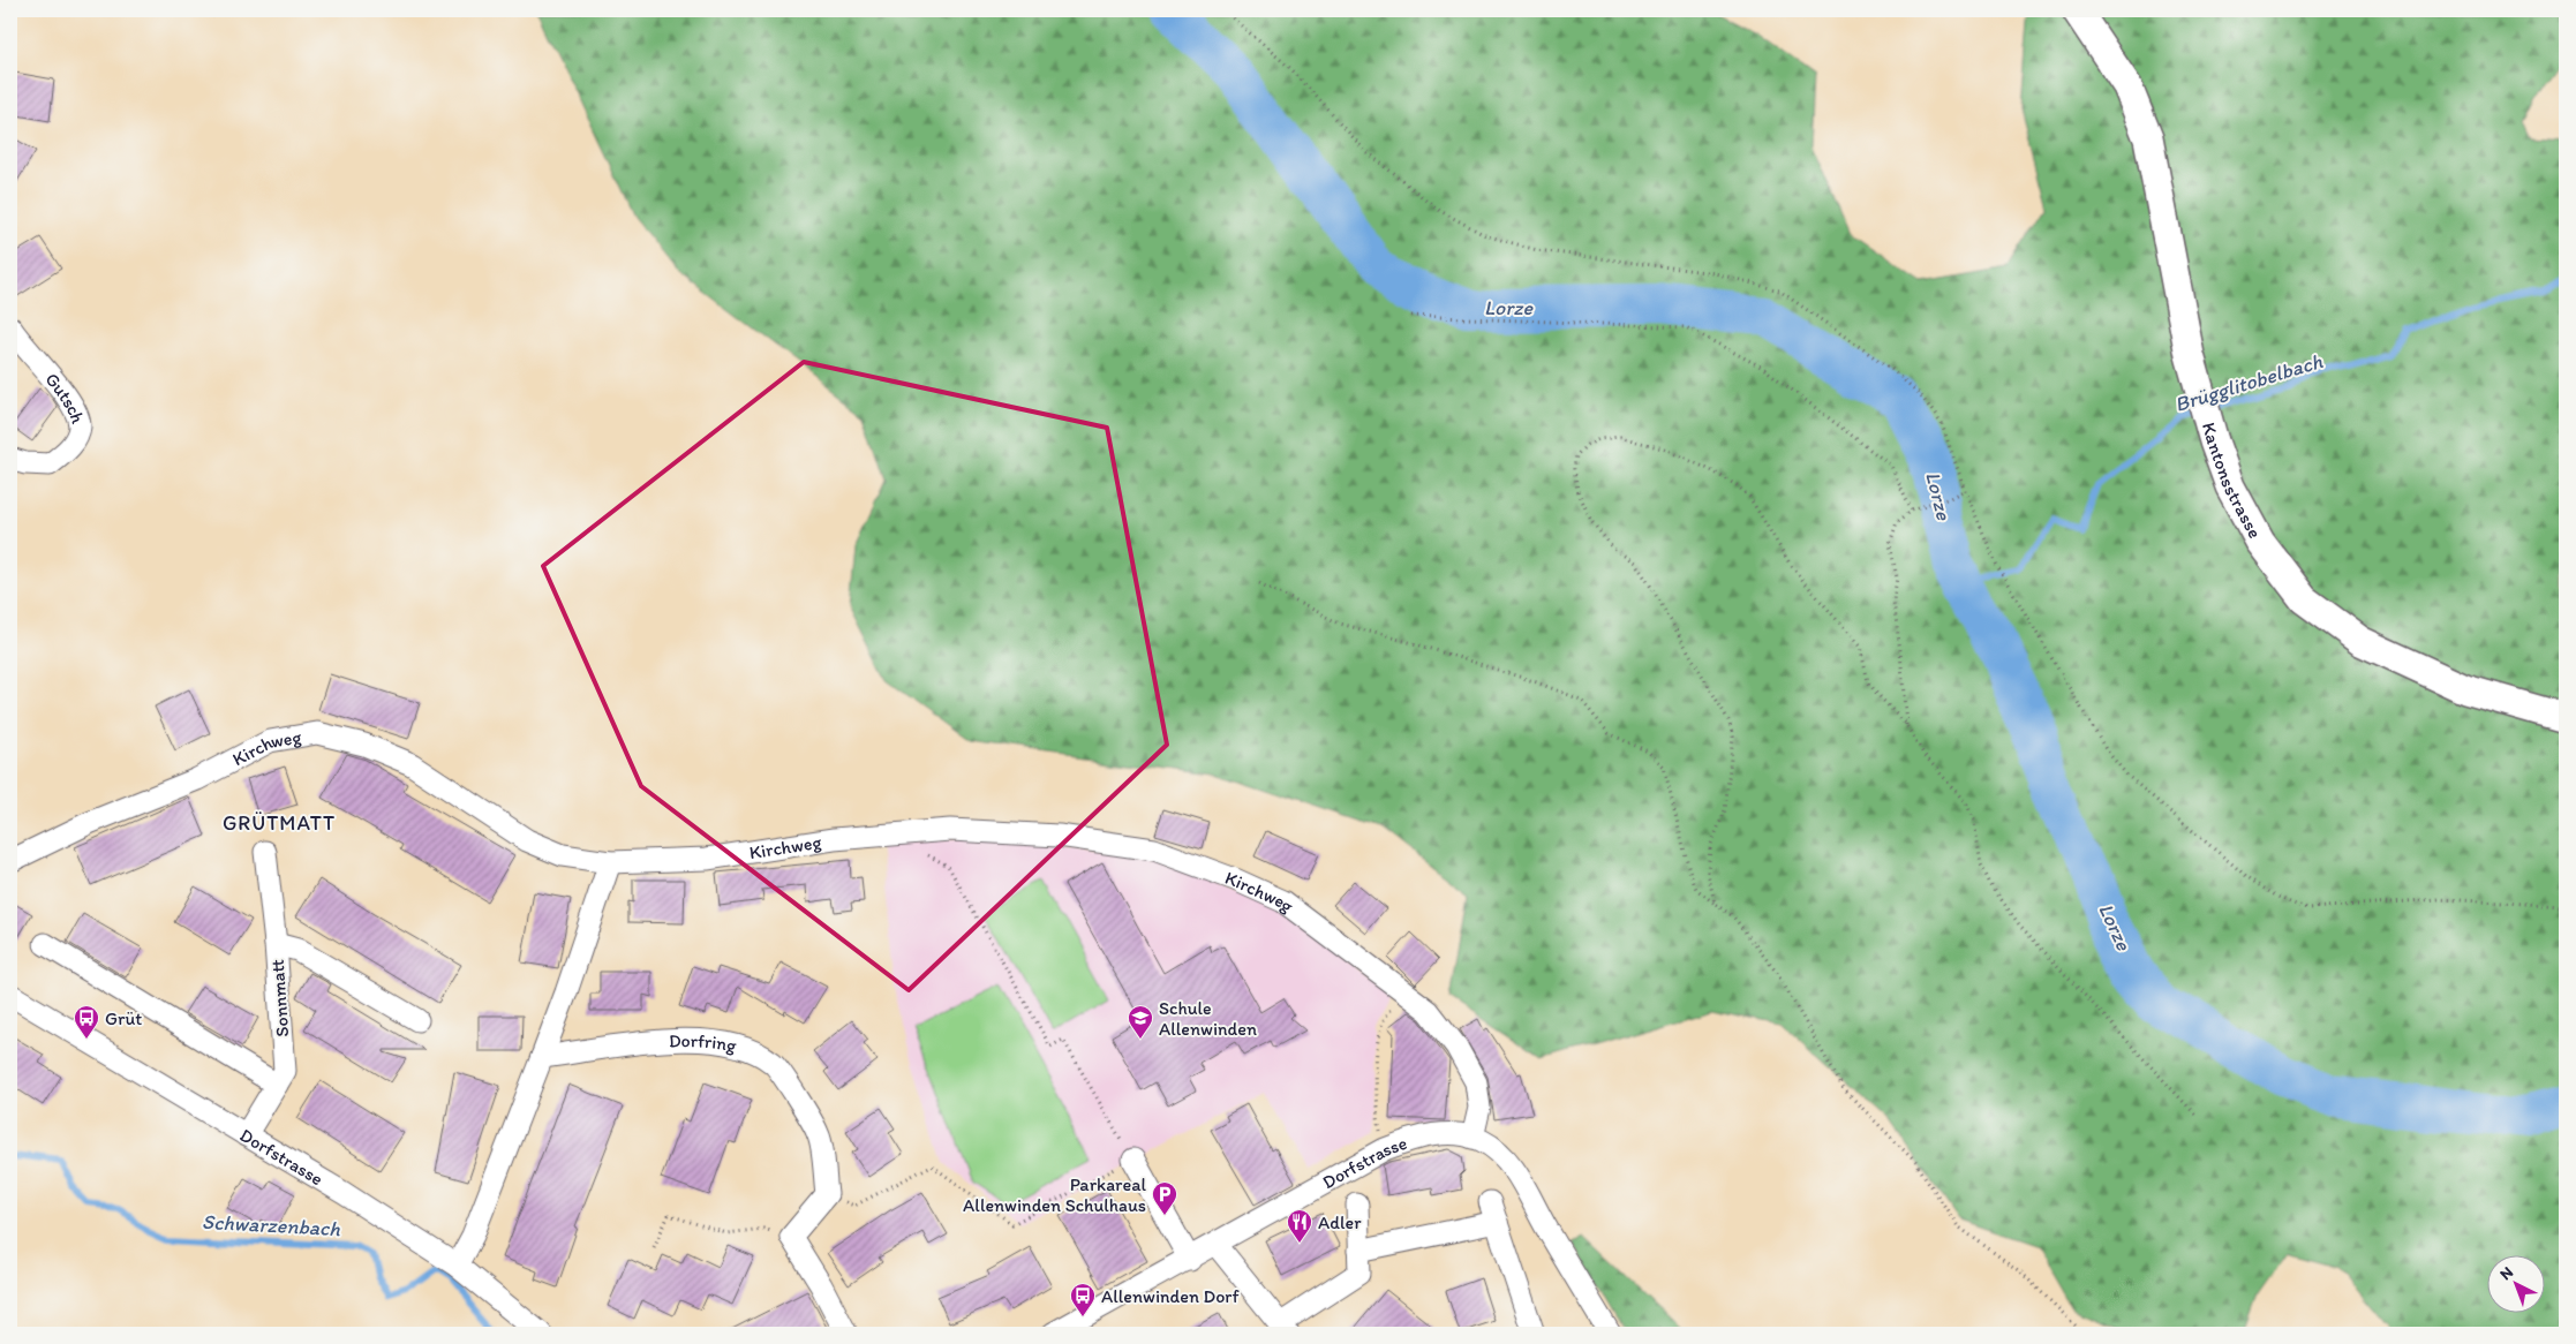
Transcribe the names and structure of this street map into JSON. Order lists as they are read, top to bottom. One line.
{"streets":{"main road":["Kantonsstrasse"],"street":["Gutsch","Kirchweg","Sonnmatt","Dorfring","Dorfstrasse"]},"crossings":[["Kirchweg","Dorfstrasse"],["Sonnmatt","Dorfstrasse"]],"districts":["GRÜTMATT"],"water":["Lorze","Brügglitobelbach","Schwarzenbach"],"places":{"bus stop":["Grüt","Allenwinden Dorf"],"school or university":["Schule Allenwinden"],"parking":["Parkareal Allenwinden Schulhaus"],"restaurant":["Adler"]},"north":"top left"}
